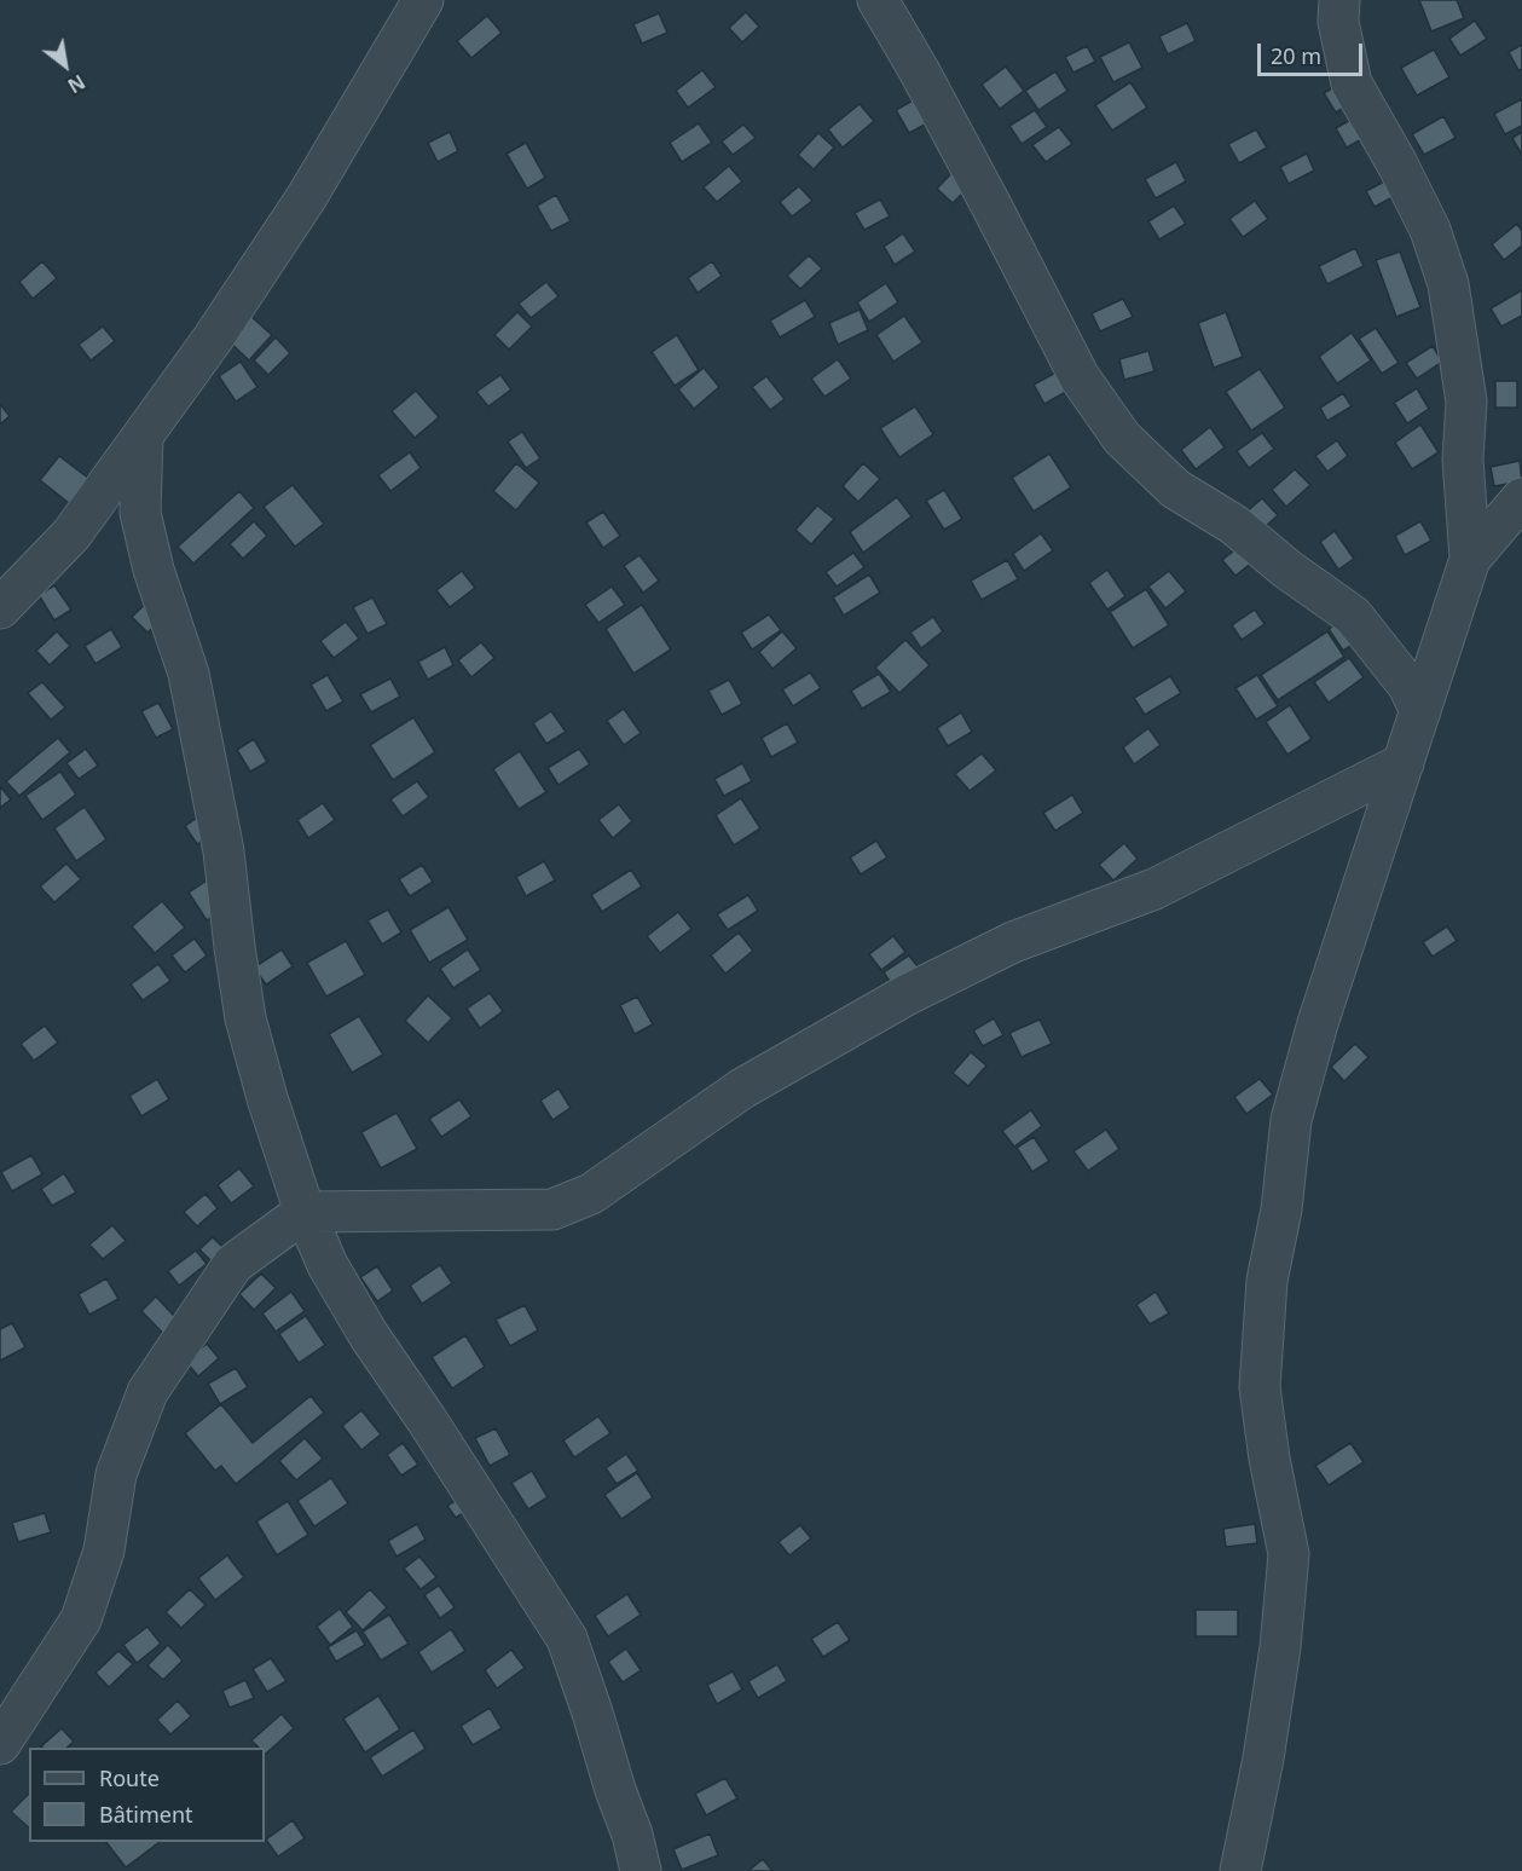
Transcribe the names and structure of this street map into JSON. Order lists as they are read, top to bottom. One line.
{"legend":["Route","Bâtiment"],"scale_bar":"20 m","north":"bottom right"}
